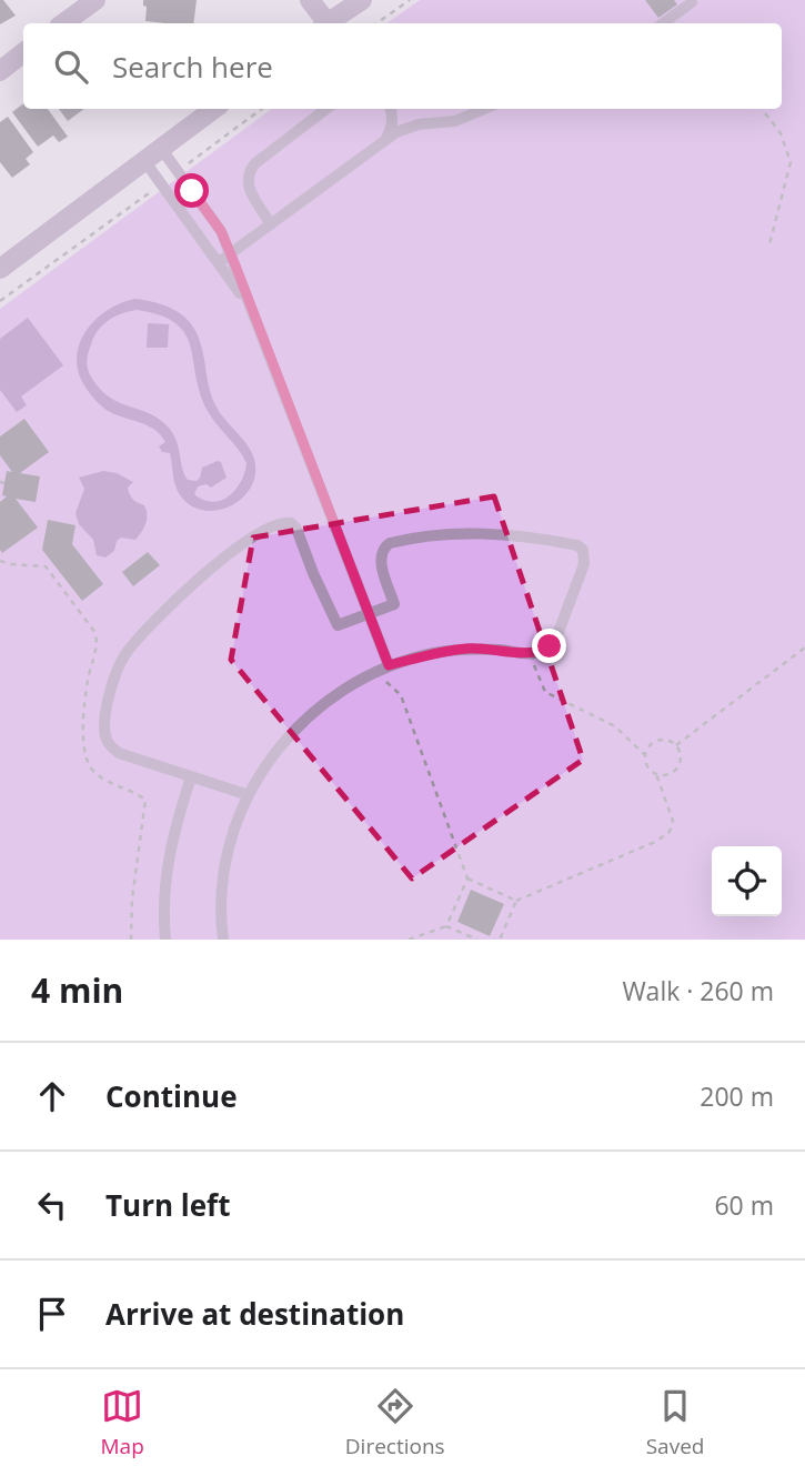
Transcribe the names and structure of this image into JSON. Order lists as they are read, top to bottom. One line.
{"page":{"search":"Search here","heading":["4 min","Walk · 260 m"],"list":[["Continue","200 m"],["Turn left","60 m"],"Arrive at destination"],"nav":["Map","Directions","Saved"]}}
